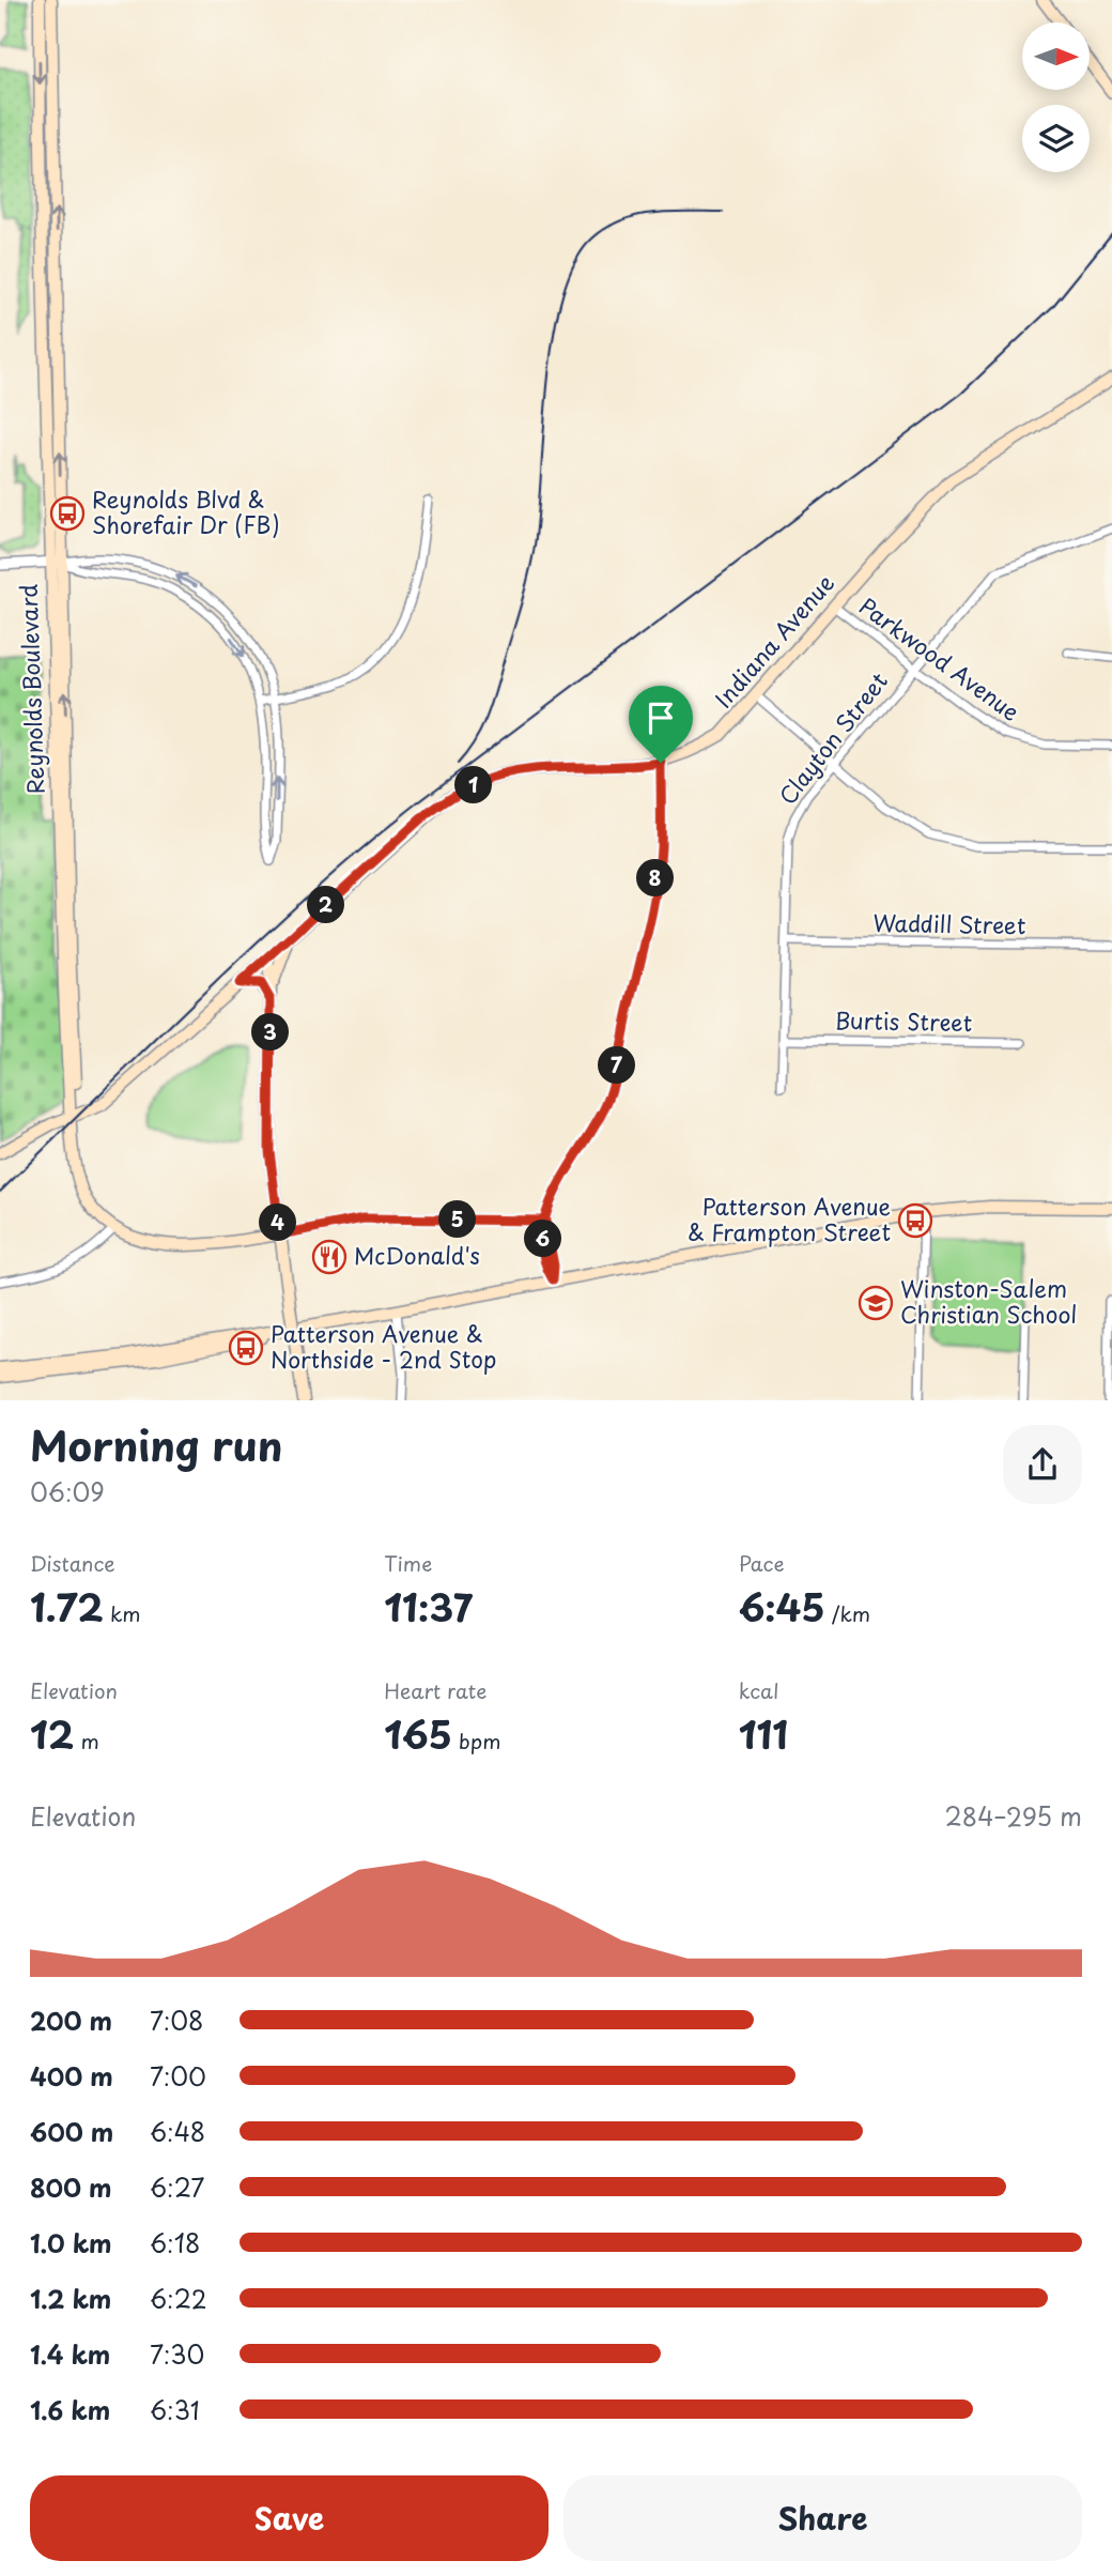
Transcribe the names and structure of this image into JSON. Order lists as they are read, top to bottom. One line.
{"streets":{"main road":["Indiana Avenue","Reynolds Boulevard"],"street":["Parkwood Avenue","Clayton Street","Waddill Street","Burtis Street"]},"crossings":[["Indiana Avenue","Parkwood Avenue"],["Indiana Avenue","Reynolds Boulevard"],["Parkwood Avenue","Clayton Street"],["Clayton Street","Waddill Street"],["Clayton Street","Burtis Street"]],"places":{"bus stop":["Reynolds Blvd & Shorefair Dr (FB)","Patterson Avenue & Frampton Street","Patterson Avenue & Northside - 2nd Stop"],"restaurant":["McDonald's"],"school or university":["Winston-Salem Christian School"]},"north":"right","page":{"pins":["1","8","2","3","7","5","4","6"],"heading":["Morning run","06:09"],"stats":[["Distance","1.72 km"],["Time","11:37"],["Pace","6:45 /km"],["Elevation","12 m"],["Heart rate","165 bpm"],["kcal","111"]],"chart":["Elevation","284–295 m"],"list":[{"name":"200 m","note":"7:08"},{"name":"400 m","note":"7:00"},{"name":"600 m","note":"6:48"},{"name":"800 m","note":"6:27"},{"name":"1.0 km","note":"6:18"},{"name":"1.2 km","note":"6:22"},{"name":"1.4 km","note":"7:30"},{"name":"1.6 km","note":"6:31"}],"buttons":["Save","Share"]}}
